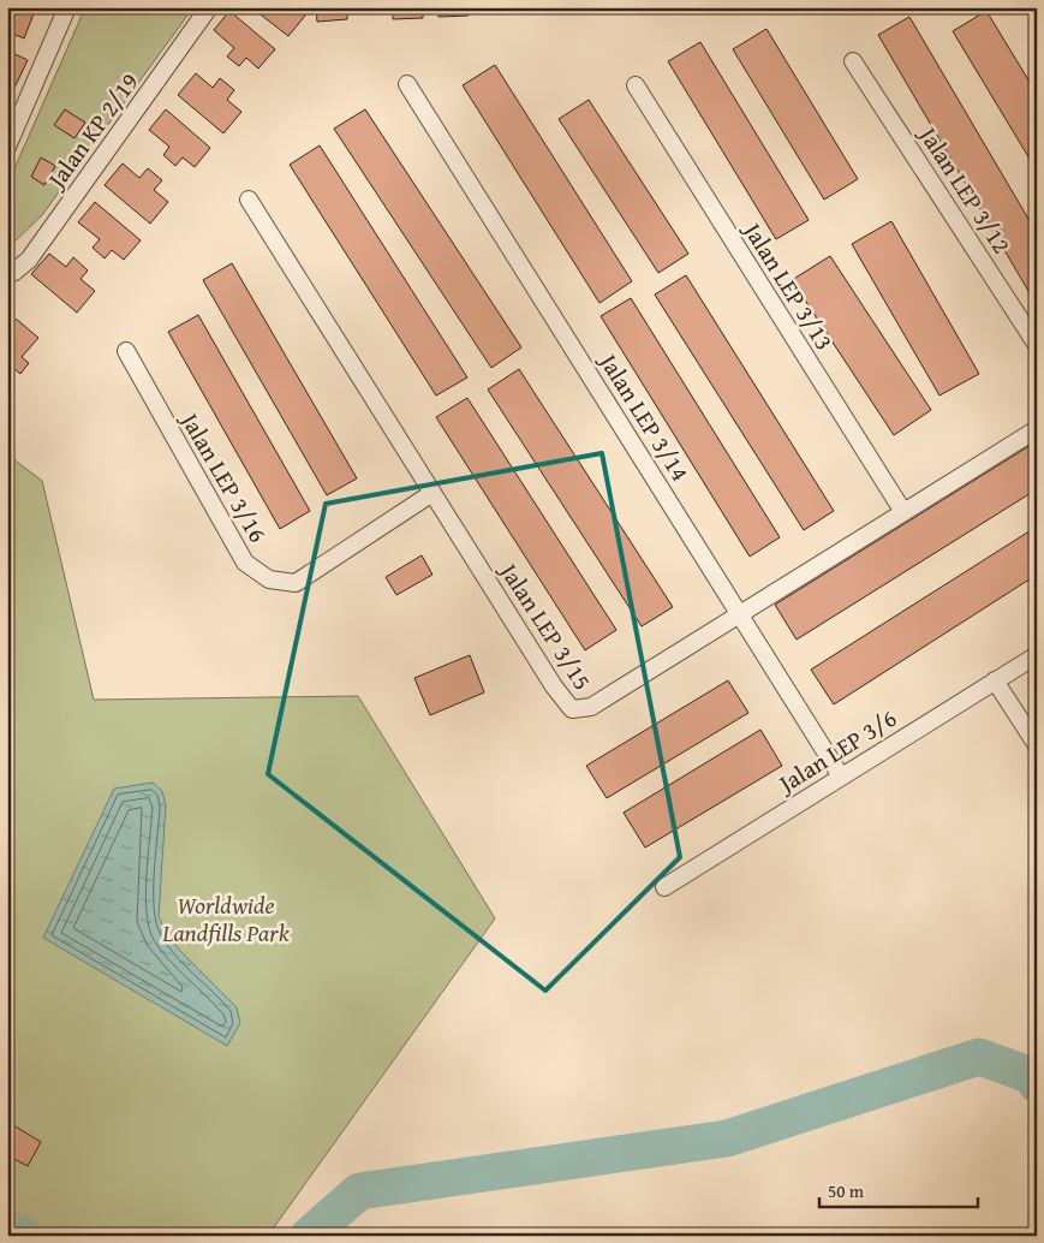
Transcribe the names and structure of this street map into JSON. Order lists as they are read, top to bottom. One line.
{"streets":{"street":["Jalan KP 2/19","Jalan LEP 3/12","Jalan LEP 3/13","Jalan LEP 3/14","Jalan LEP 3/16","Jalan LEP 3/15","Jalan LEP 3/6"]},"crossings":[["Jalan LEP 3/13","Jalan LEP 3/15"],["Jalan LEP 3/14","Jalan LEP 3/15"],["Jalan LEP 3/14","Jalan LEP 3/6"],["Jalan LEP 3/16","Jalan LEP 3/15"]],"parks":["Worldwide Landfills Park"],"scale_bar":"50 m"}
